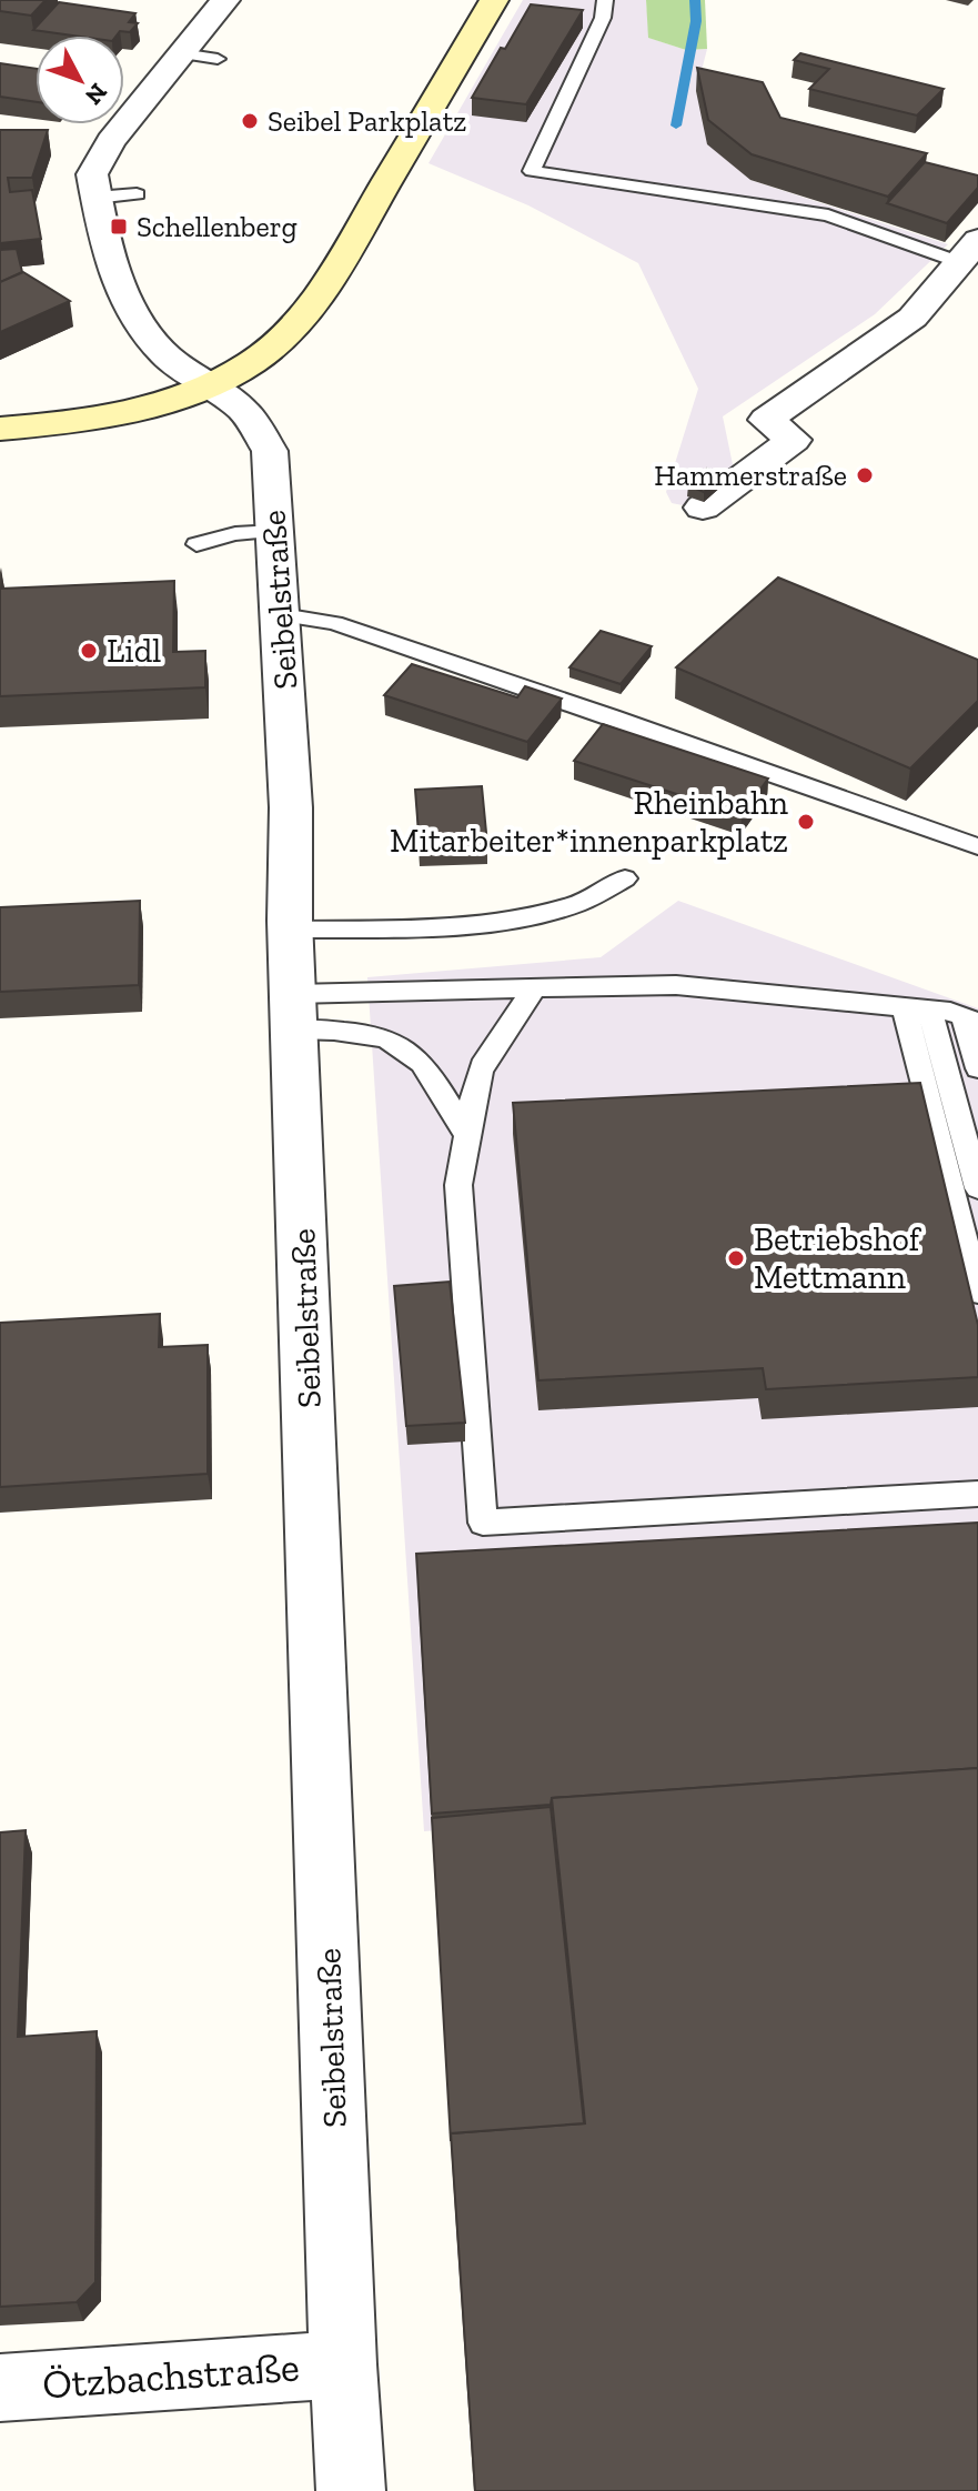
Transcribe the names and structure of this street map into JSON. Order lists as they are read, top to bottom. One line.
{"streets":{"street":["Seibelstraße","Ötzbachstraße"]},"crossings":[["Seibelstraße","Ötzbachstraße"]],"places":{"other":["Seibel Parkplatz","Hammerstraße","Lidl","Rheinbahn Mitarbeiter*innenparkplatz","Betriebshof Mettmann"],"transit":["Schellenberg"]},"north":"bottom right"}
